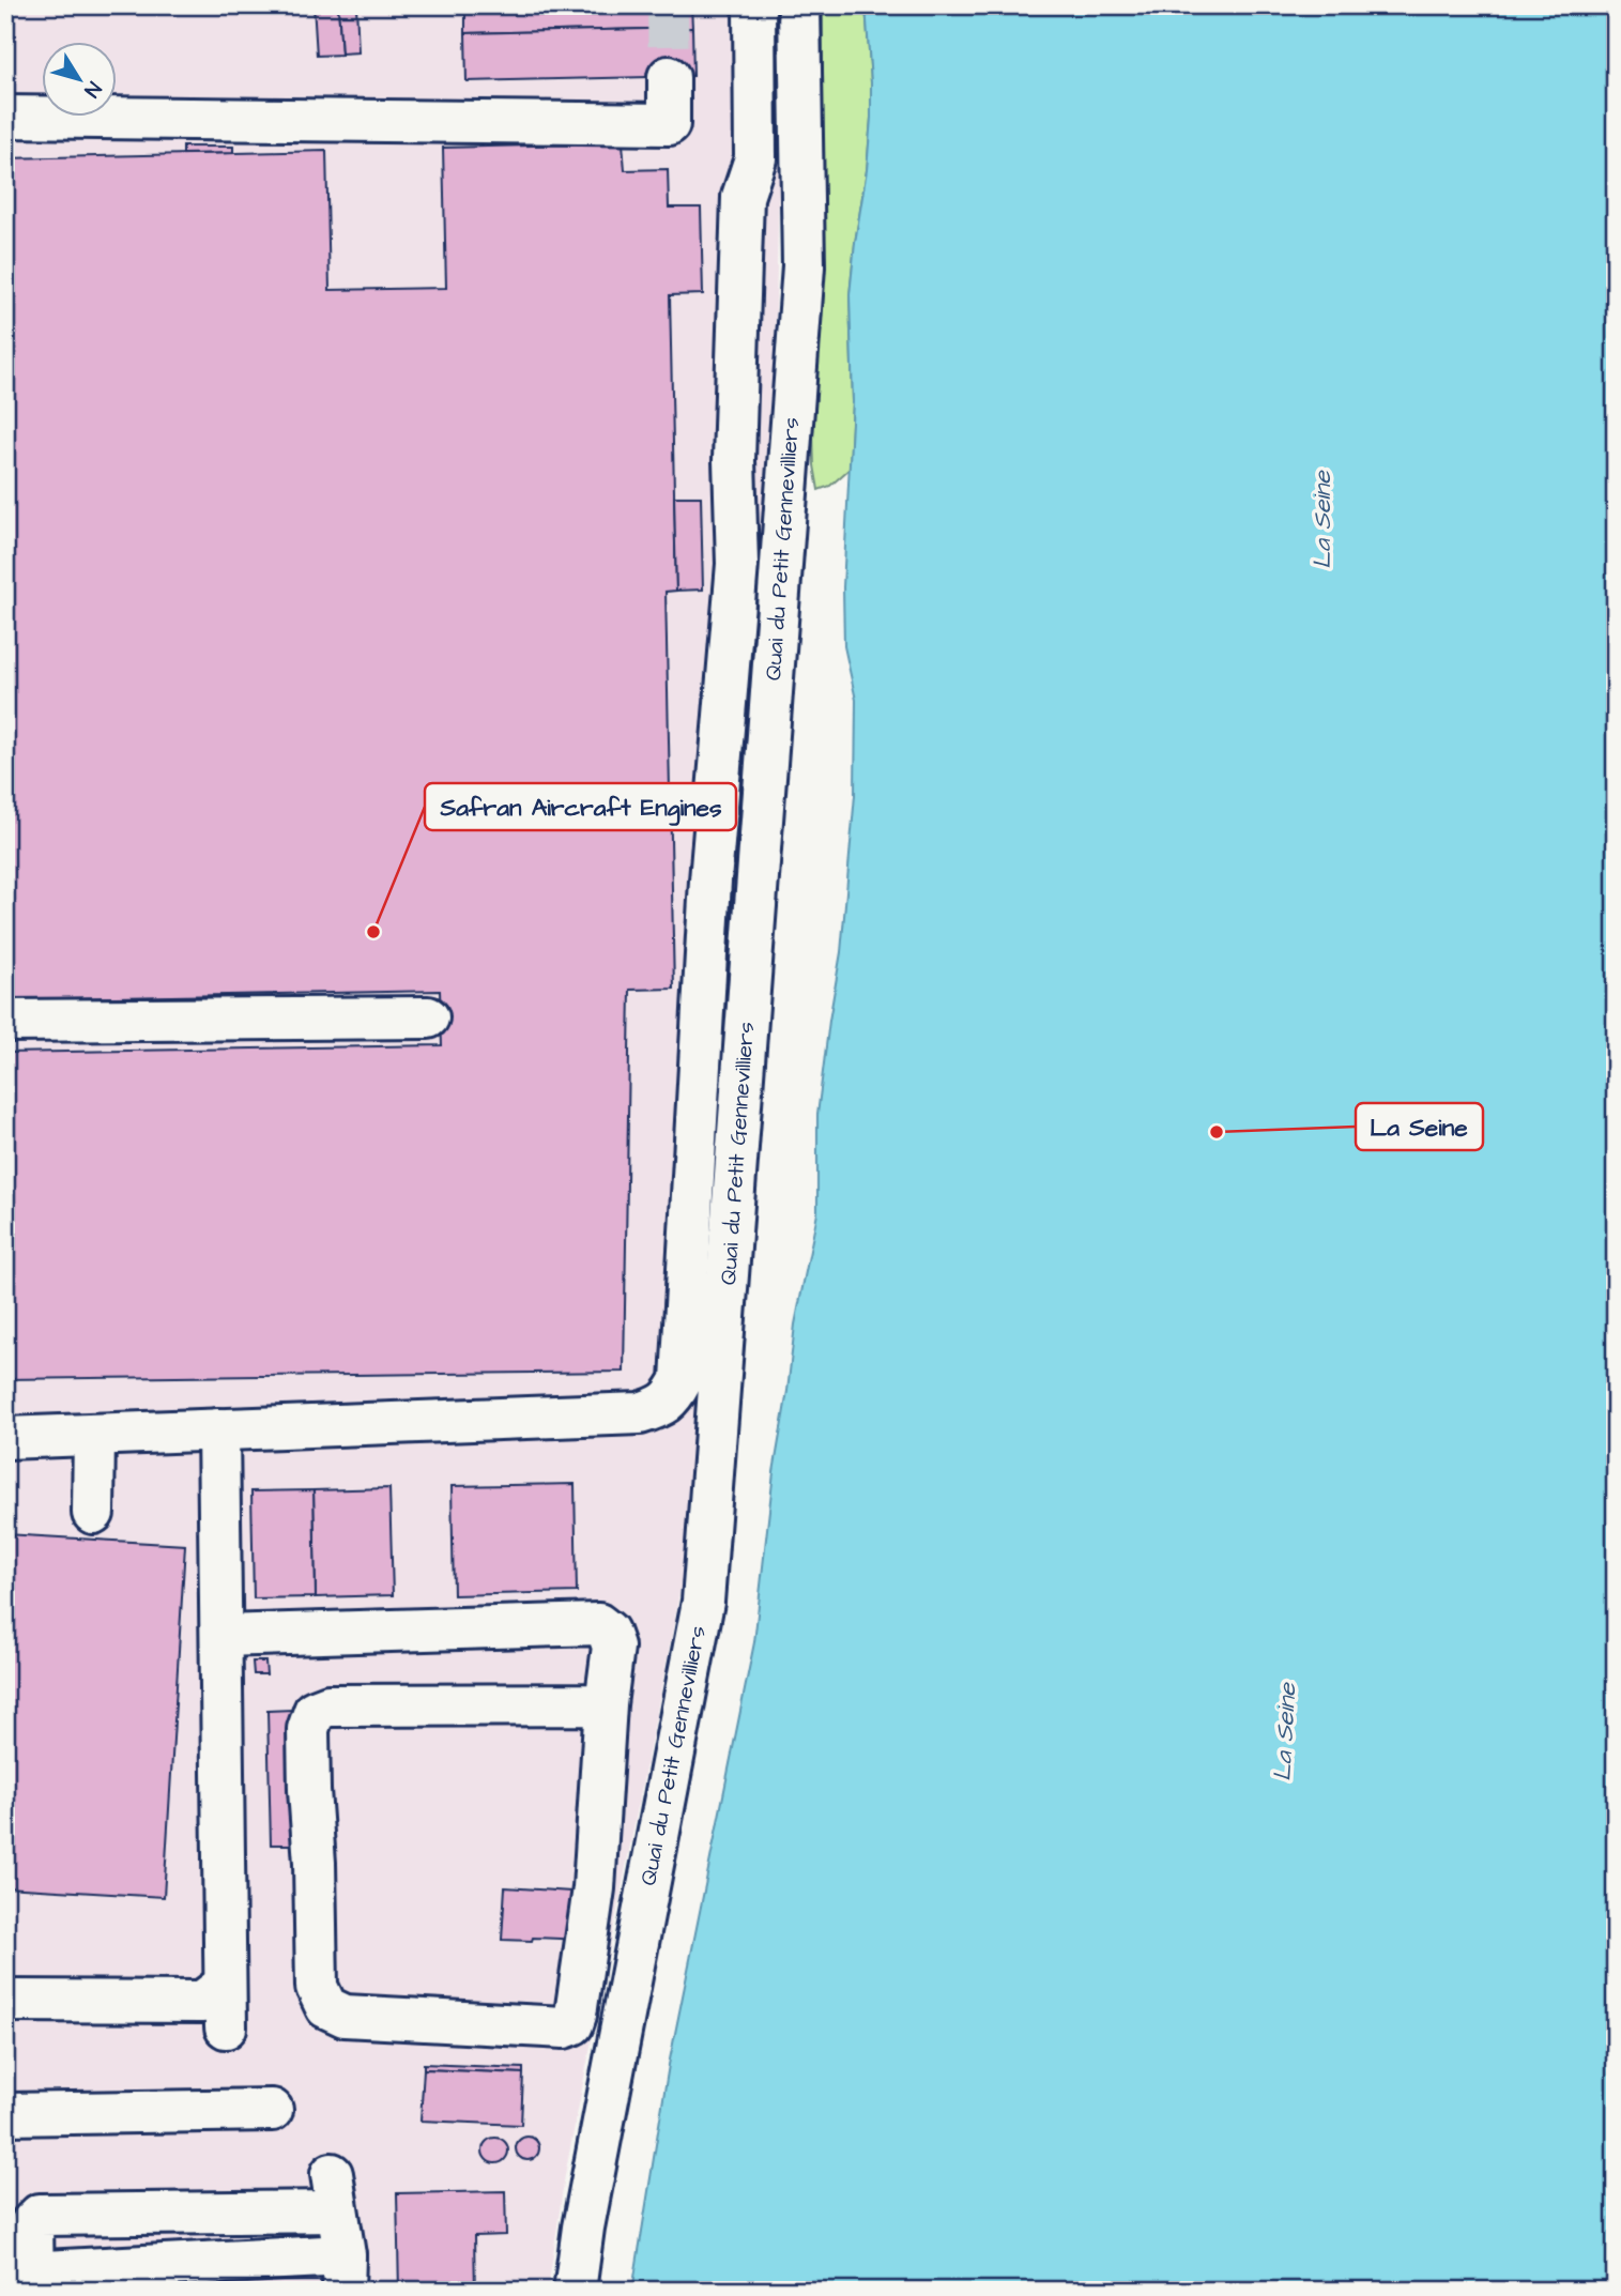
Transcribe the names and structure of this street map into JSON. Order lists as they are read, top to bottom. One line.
{"streets":{"street":["Quai du Petit Gennevilliers"]},"water":["La Seine"],"places":["Safran Aircraft Engines","La Seine"],"north":"bottom right"}
